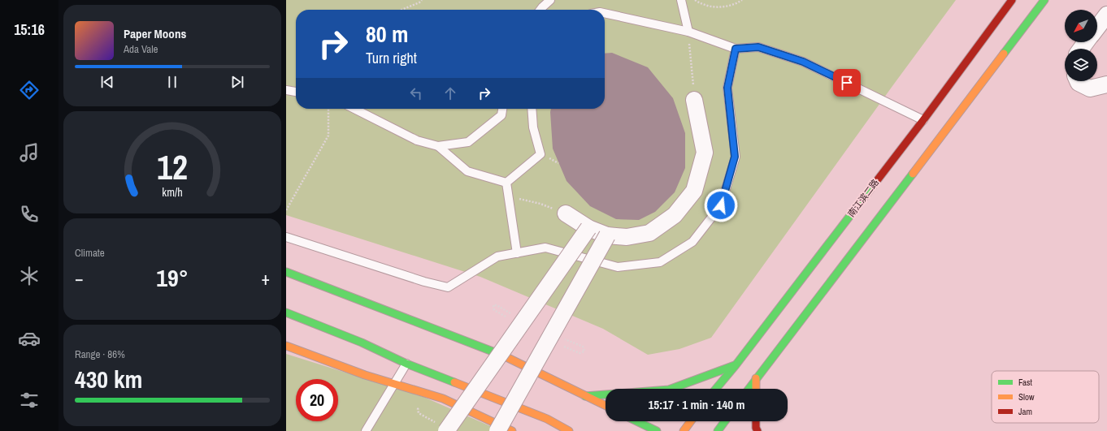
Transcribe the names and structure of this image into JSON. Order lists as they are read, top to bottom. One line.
{"streets":{"main road":["南江滨二路"]},"legend":["Fast","Slow","Jam"],"north":"bottom left","page":{"tabs":"15:16","turn":["80 m","Turn right"],"song":["Paper Moons","Ada Vale"],"tile":["Climate",["Range · 86%","430 km"]],"heat":["−","19°","+"],"limit":"20","trip":"15:17 · 1 min · 140 m","gauge":["12","km/h"]}}
